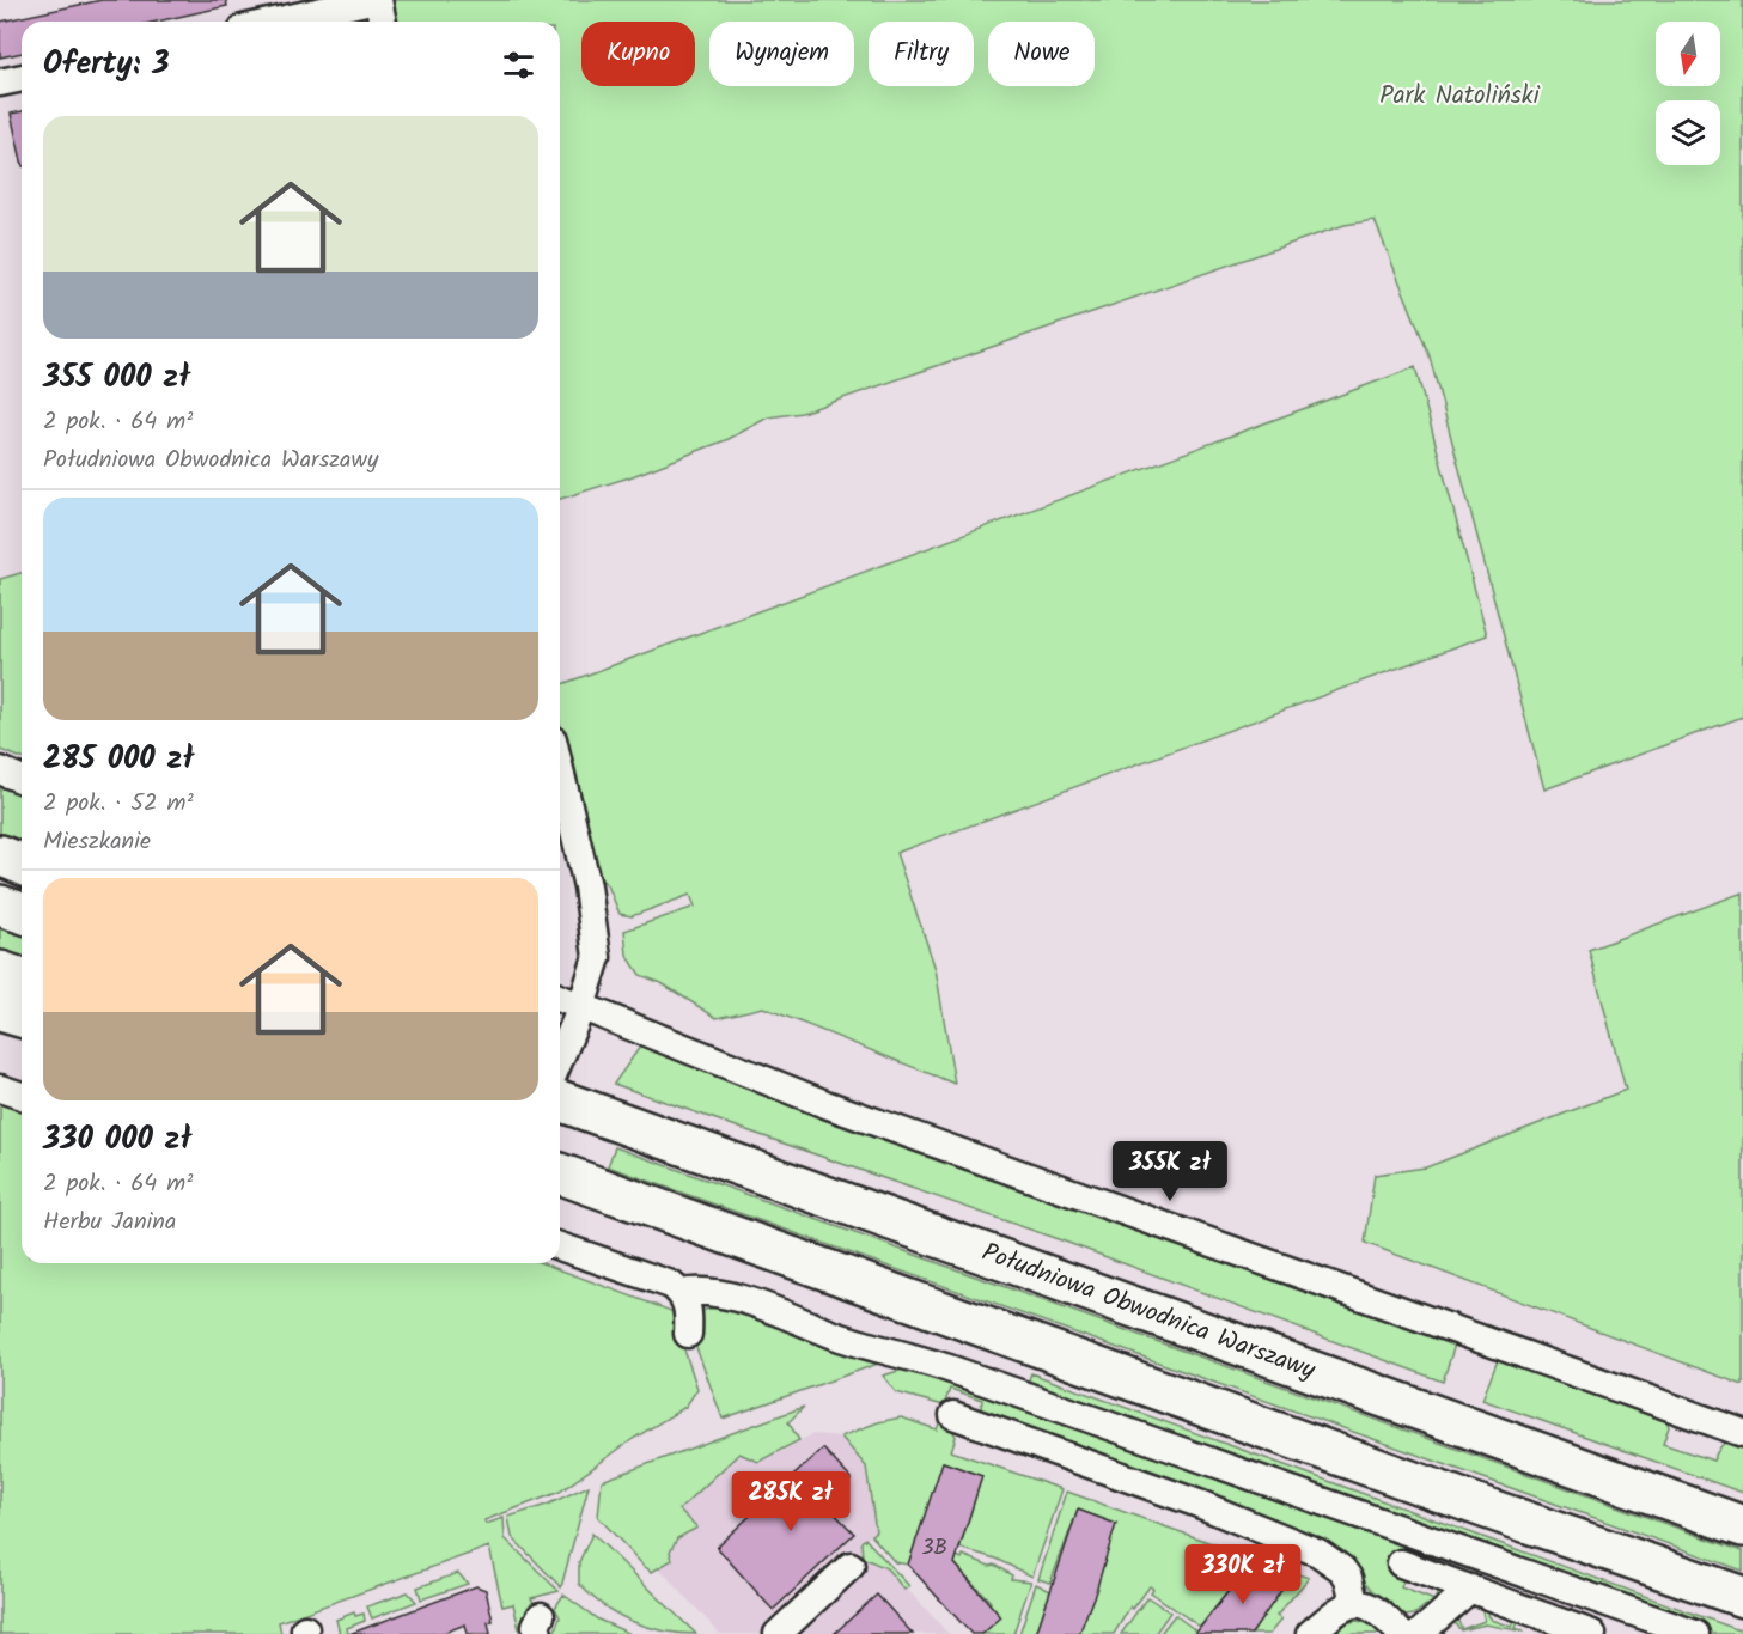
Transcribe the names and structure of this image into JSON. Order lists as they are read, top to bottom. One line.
{"streets":{"highway":["Południowa Obwodnica Warszawy"]},"parks":["Park Natoliński"],"house_numbers":["3B"],"north":"bottom","page":{"chip":["Kupno","Wynajem","Filtry","Nowe"],"heading":"Oferty: 3","list":[{"name":"355 000 zł","note":"2 pok. · 64 m² · Południowa Obwodnica Warszawy"},{"name":"285 000 zł","note":"2 pok. · 52 m² · Mieszkanie"},{"name":"330 000 zł","note":"2 pok. · 64 m² · Herbu Janina"}],"price":["355K zł","285K zł","330K zł"]}}
